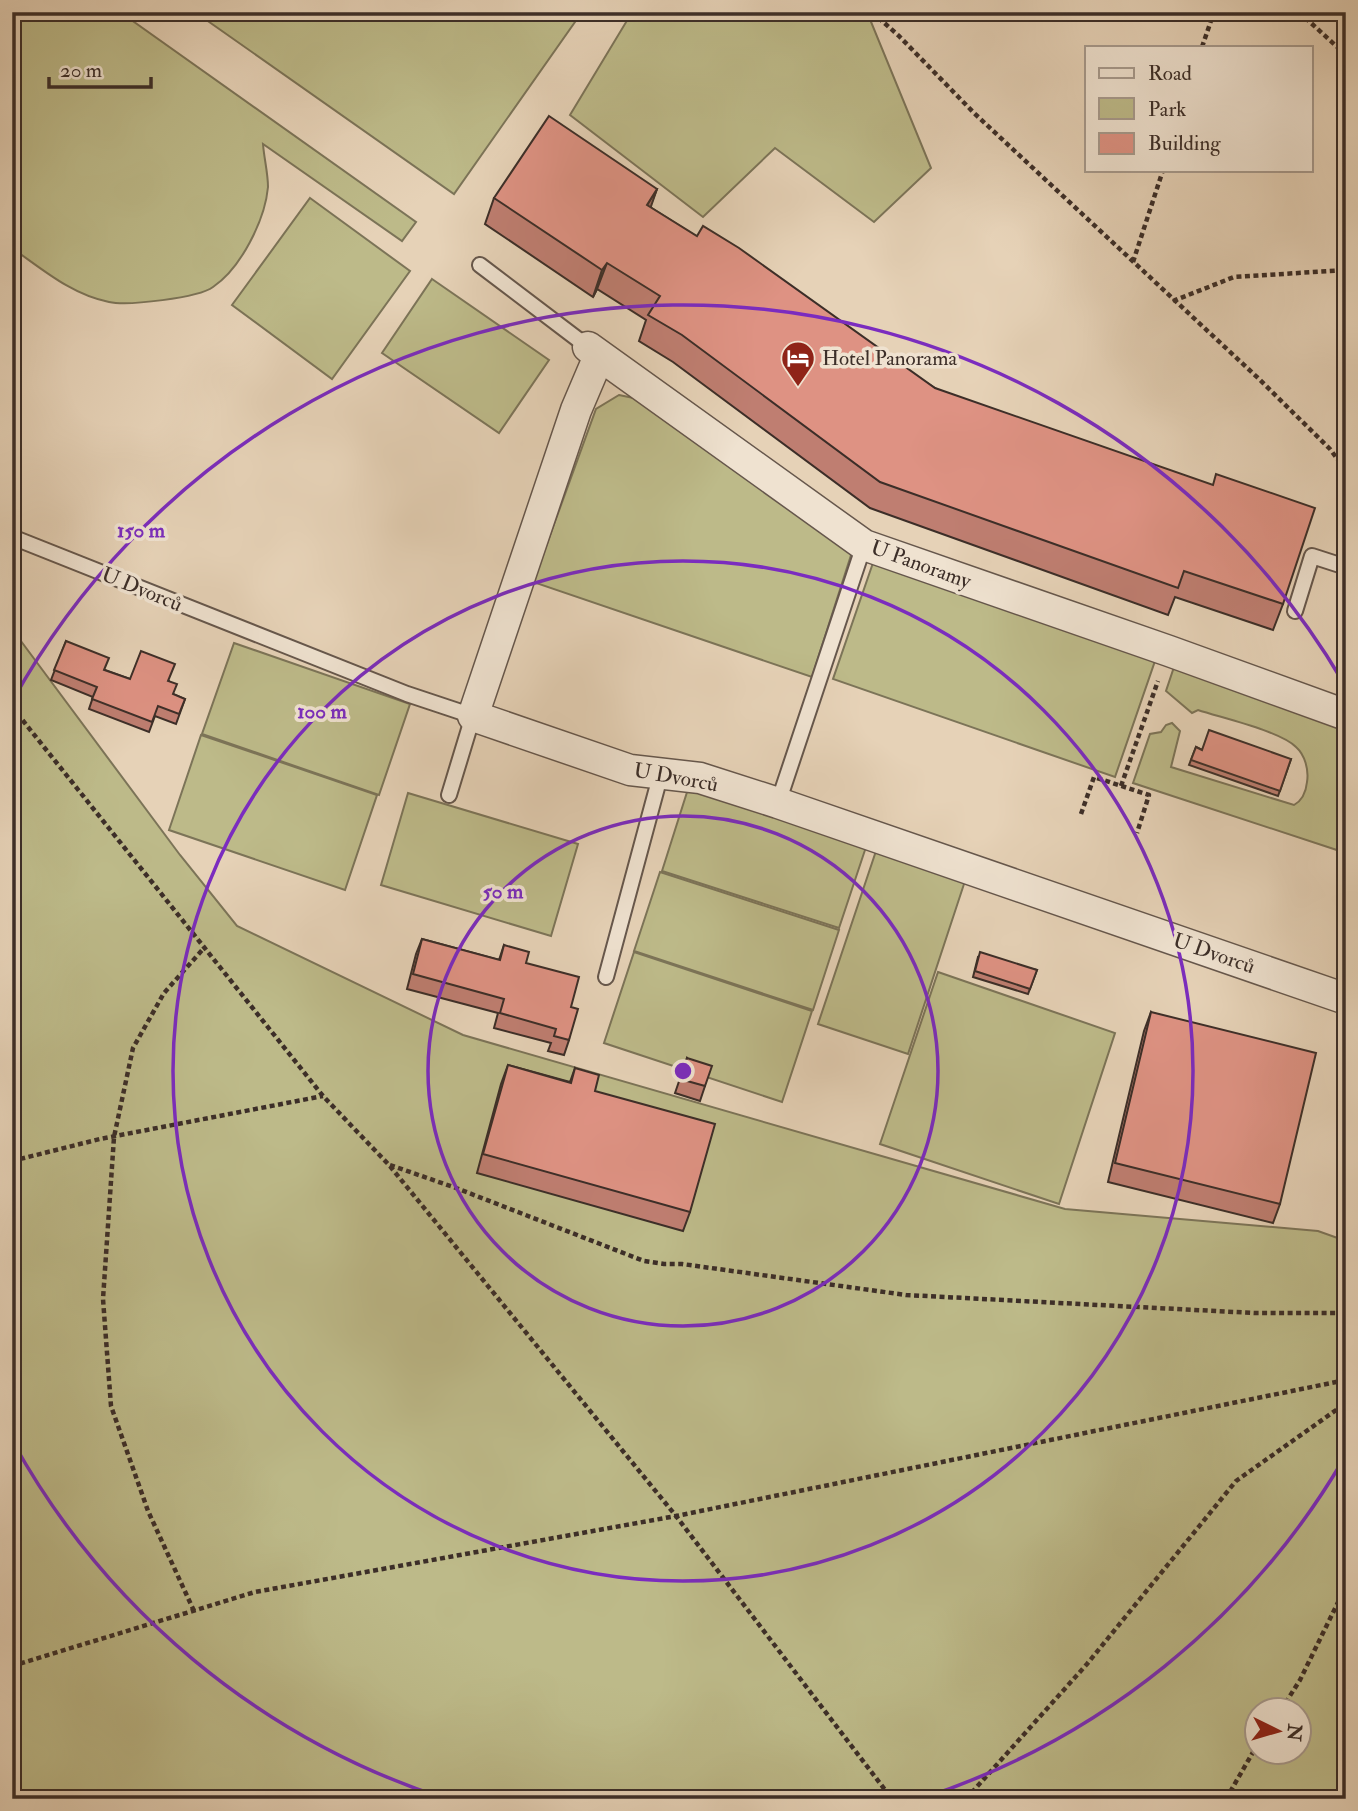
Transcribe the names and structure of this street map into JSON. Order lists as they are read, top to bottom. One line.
{"streets":{"street":["U Panoramy","U Dvorců"]},"places":{"hotel":["Hotel Panorama"]},"legend":["Road","Park","Building"],"scale_bar":"20 m","north":"right","rings":["150 m","100 m","50 m"]}
